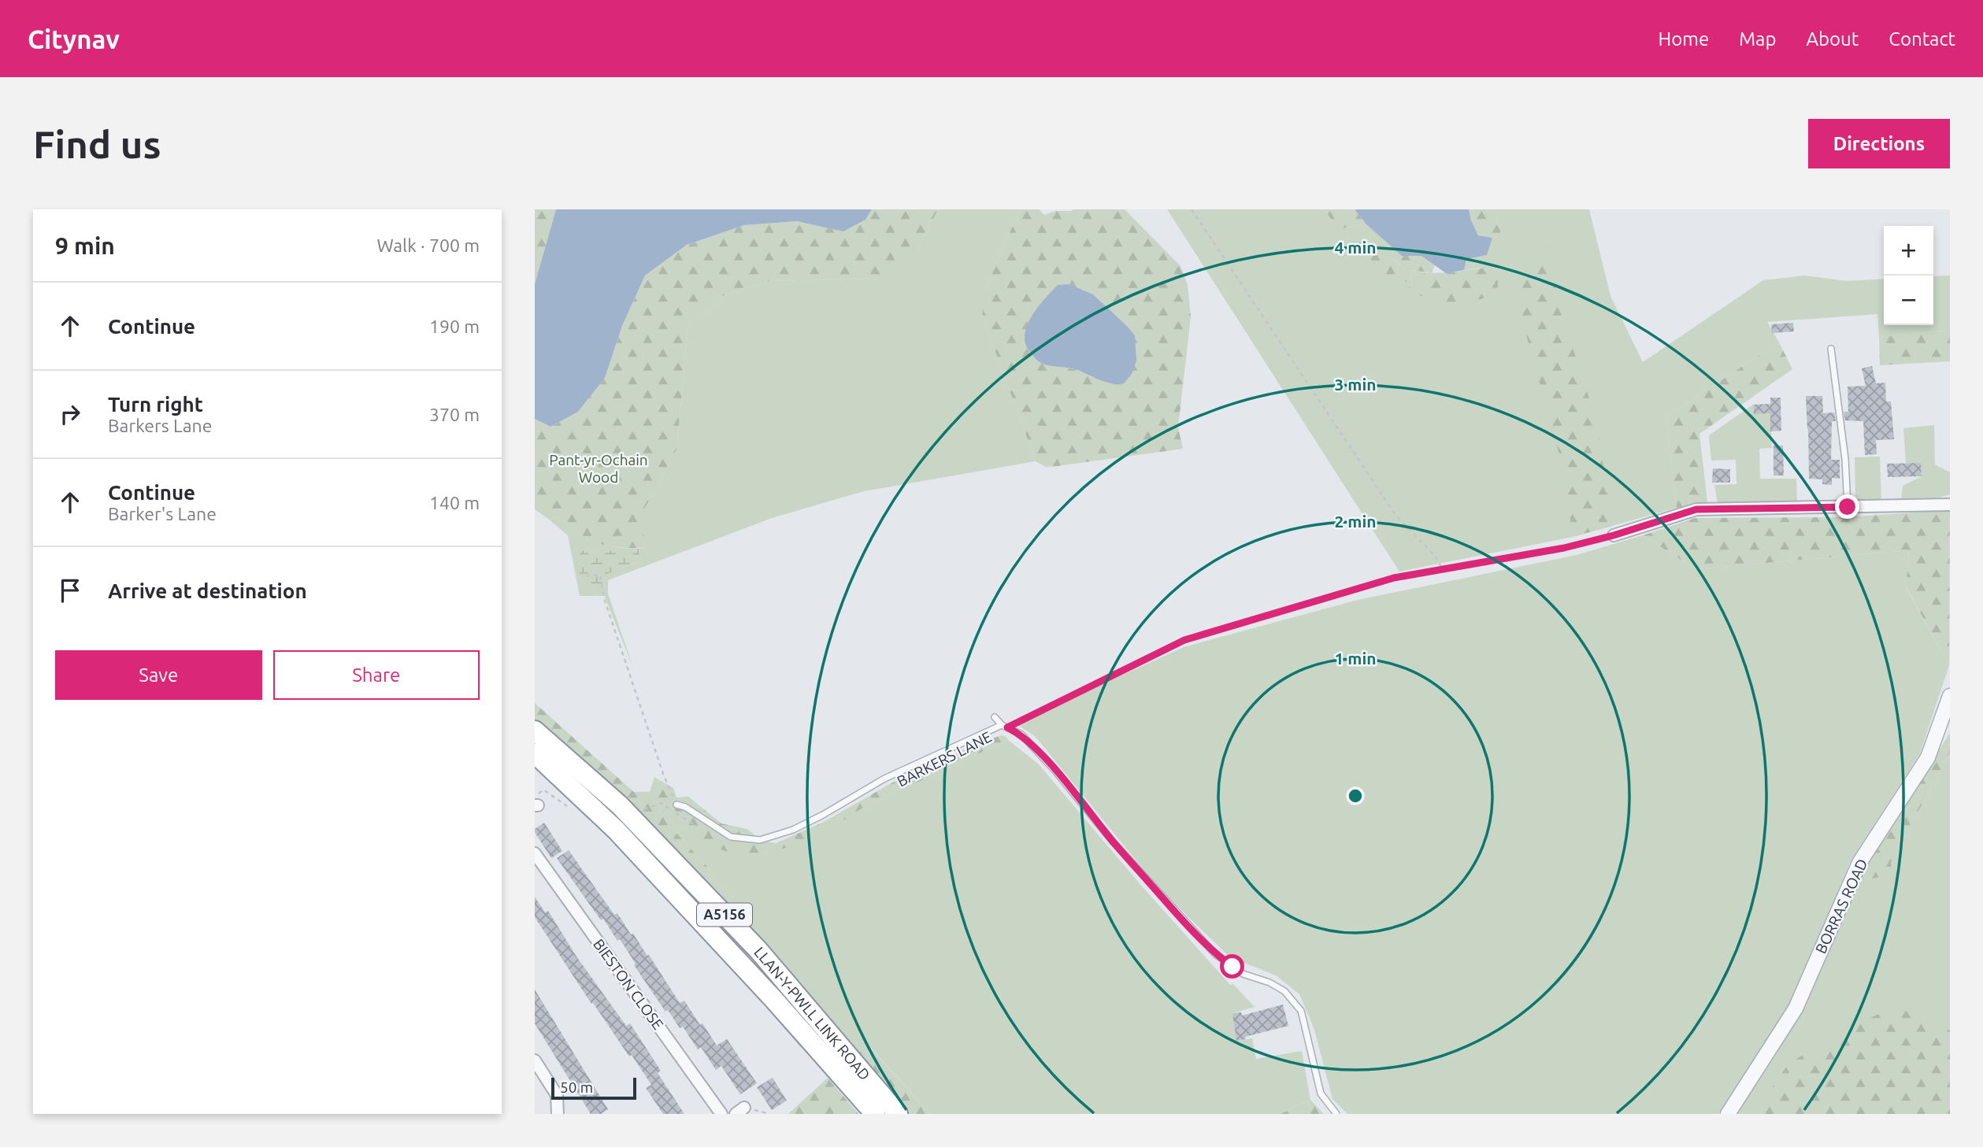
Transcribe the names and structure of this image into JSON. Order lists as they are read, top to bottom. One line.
{"streets":{"highway":["A5156","LLAN-Y-PWLL LINK ROAD"],"street":["BORRAS ROAD","BIESTON CLOSE"],"path":["BARKERS LANE"]},"parks":["Pant-yr-Ochain Wood"],"scale_bar":"50 m","page":{"header":"Citynav","nav":["Home","Map","About","Contact"],"buttons":["Directions",["Save","Share"]],"title":"Find us","heading":["9 min","Walk · 700 m"],"map_buttons":["+","−"],"list":[["Continue","190 m"],["Turn right","Barkers Lane","370 m"],["Continue","Barker's Lane","140 m"],"Arrive at destination"],"scale":"50 m"},"rings":["4 min","3 min","2 min","1 min"]}
